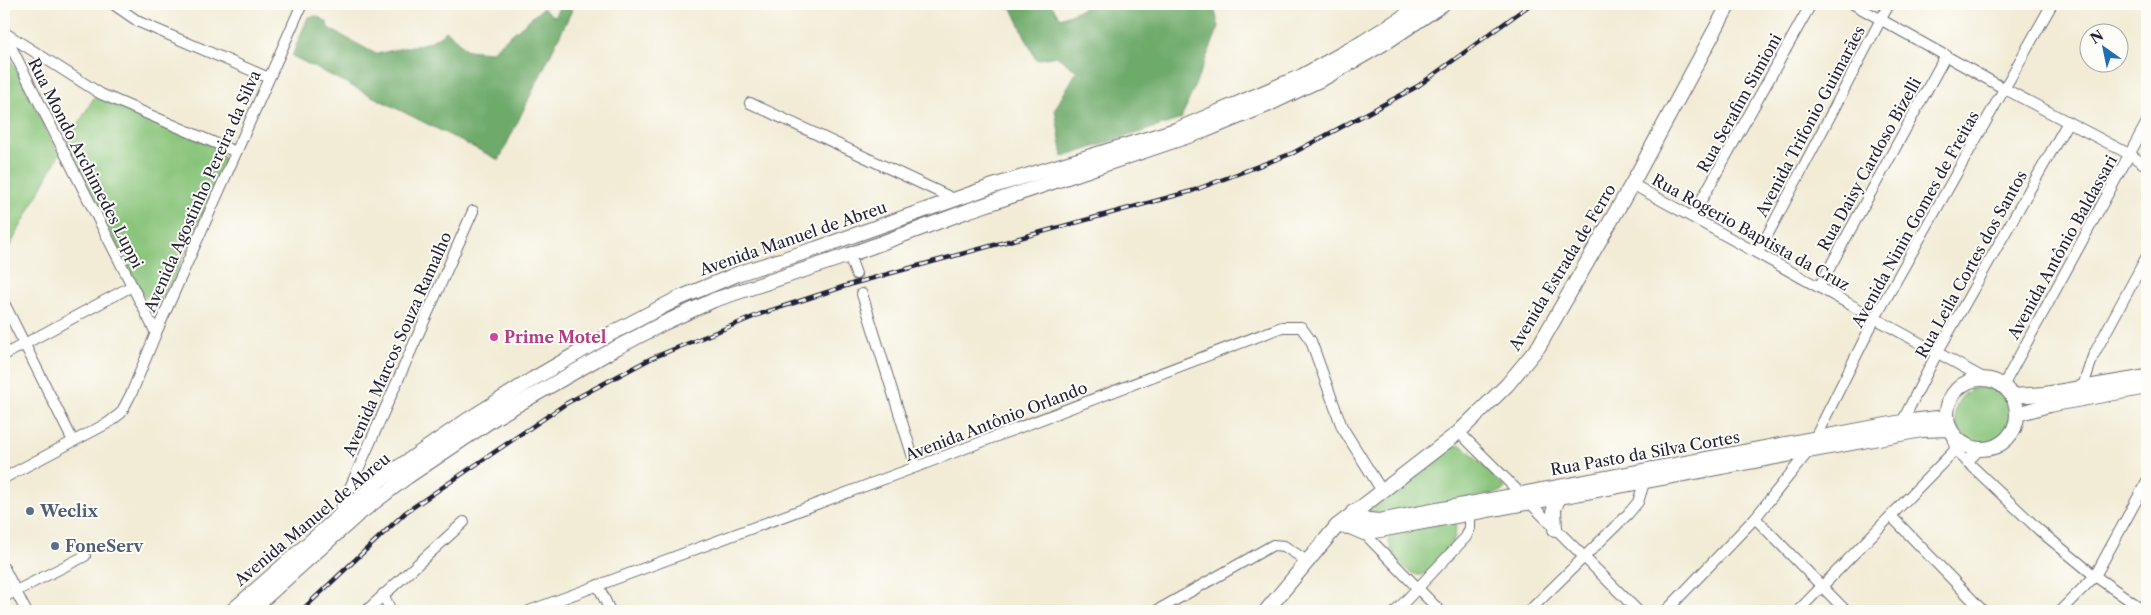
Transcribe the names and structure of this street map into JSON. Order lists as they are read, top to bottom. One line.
{"streets":{"main road":["Avenida Manuel de Abreu","Avenida Estrada de Ferro","Rua Pasto da Silva Cortes"],"street":["Rua Serafim Simioni","Avenida Trifonio Guimarães","Rua Mondo Archimedes Luppi","Rua Daisy Cardoso Bizelli","Avenida Agostinho Pereira da Silva","Avenida Ninin Gomes de Freitas","Rua Rogerio Baptista da Cruz","Avenida Antônio Baldassari","Rua Leila Cortes dos Santos","Avenida Marcos Souza Ramalho","Avenida Antônio Orlando"]},"crossings":[["Rua Serafim Simioni","Rua Rogerio Baptista da Cruz"],["Avenida Trifonio Guimarães","Rua Rogerio Baptista da Cruz"],["Rua Mondo Archimedes Luppi","Avenida Agostinho Pereira da Silva"],["Rua Daisy Cardoso Bizelli","Rua Rogerio Baptista da Cruz"],["Avenida Ninin Gomes de Freitas","Rua Rogerio Baptista da Cruz"],["Avenida Ninin Gomes de Freitas","Rua Pasto da Silva Cortes"],["Rua Rogerio Baptista da Cruz","Avenida Antônio Baldassari"],["Rua Rogerio Baptista da Cruz","Rua Leila Cortes dos Santos"],["Rua Rogerio Baptista da Cruz","Avenida Estrada de Ferro"],["Rua Rogerio Baptista da Cruz","Rua Pasto da Silva Cortes"],["Avenida Manuel de Abreu","Avenida Marcos Souza Ramalho"],["Avenida Antônio Baldassari","Rua Pasto da Silva Cortes"],["Rua Leila Cortes dos Santos","Rua Pasto da Silva Cortes"],["Avenida Estrada de Ferro","Avenida Antônio Orlando"],["Avenida Estrada de Ferro","Rua Pasto da Silva Cortes"]],"places":["Prime Motel","Weclix","FoneServ"],"north":"top left"}
